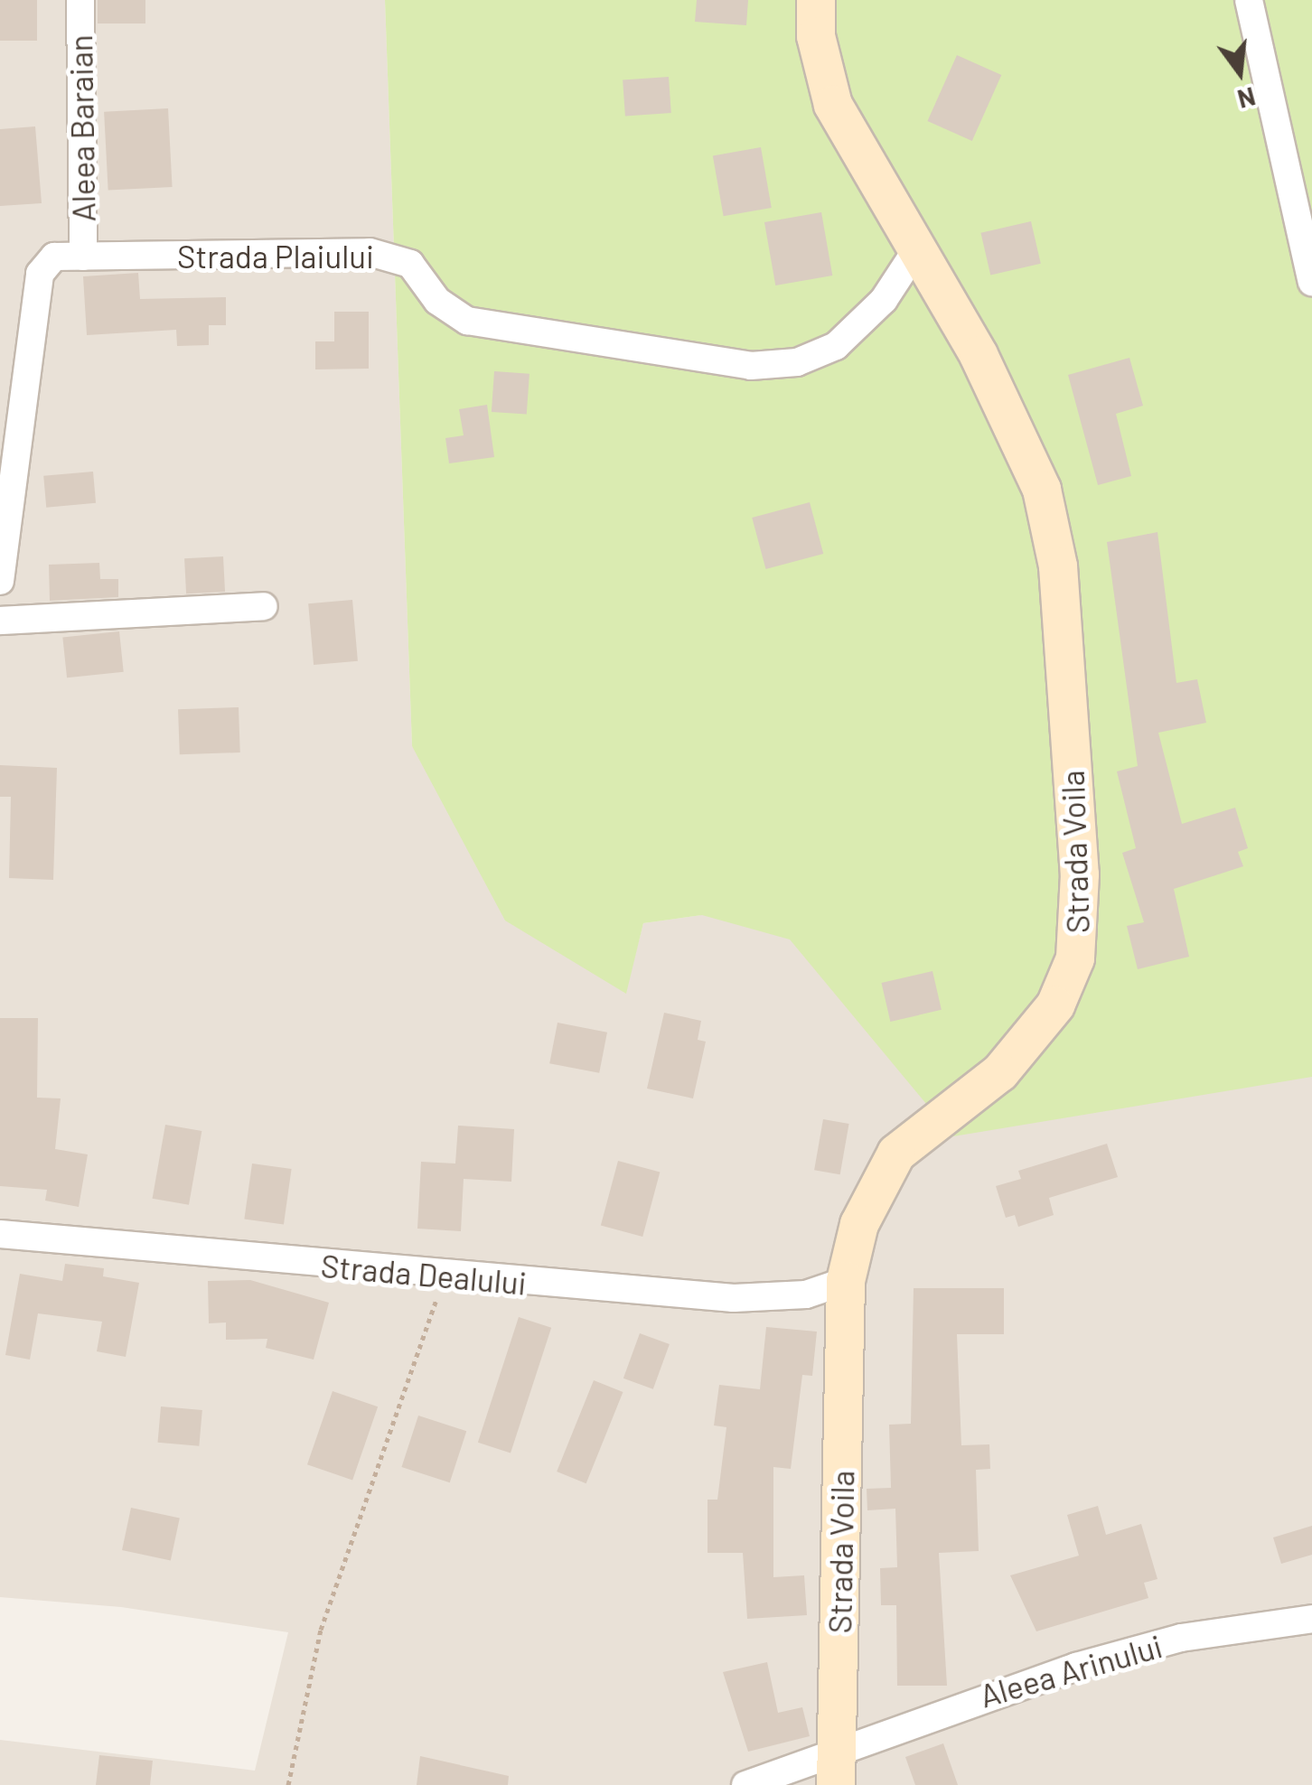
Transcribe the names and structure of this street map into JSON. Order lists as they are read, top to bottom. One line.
{"streets":{"main road":["Strada Voila"],"street":["Aleea Baraian","Strada Plaiului","Strada Dealului","Aleea Arinului"]},"crossings":[["Aleea Baraian","Strada Plaiului"],["Strada Plaiului","Strada Voila"],["Strada Voila","Strada Dealului"],["Strada Voila","Aleea Arinului"]],"north":"bottom"}
